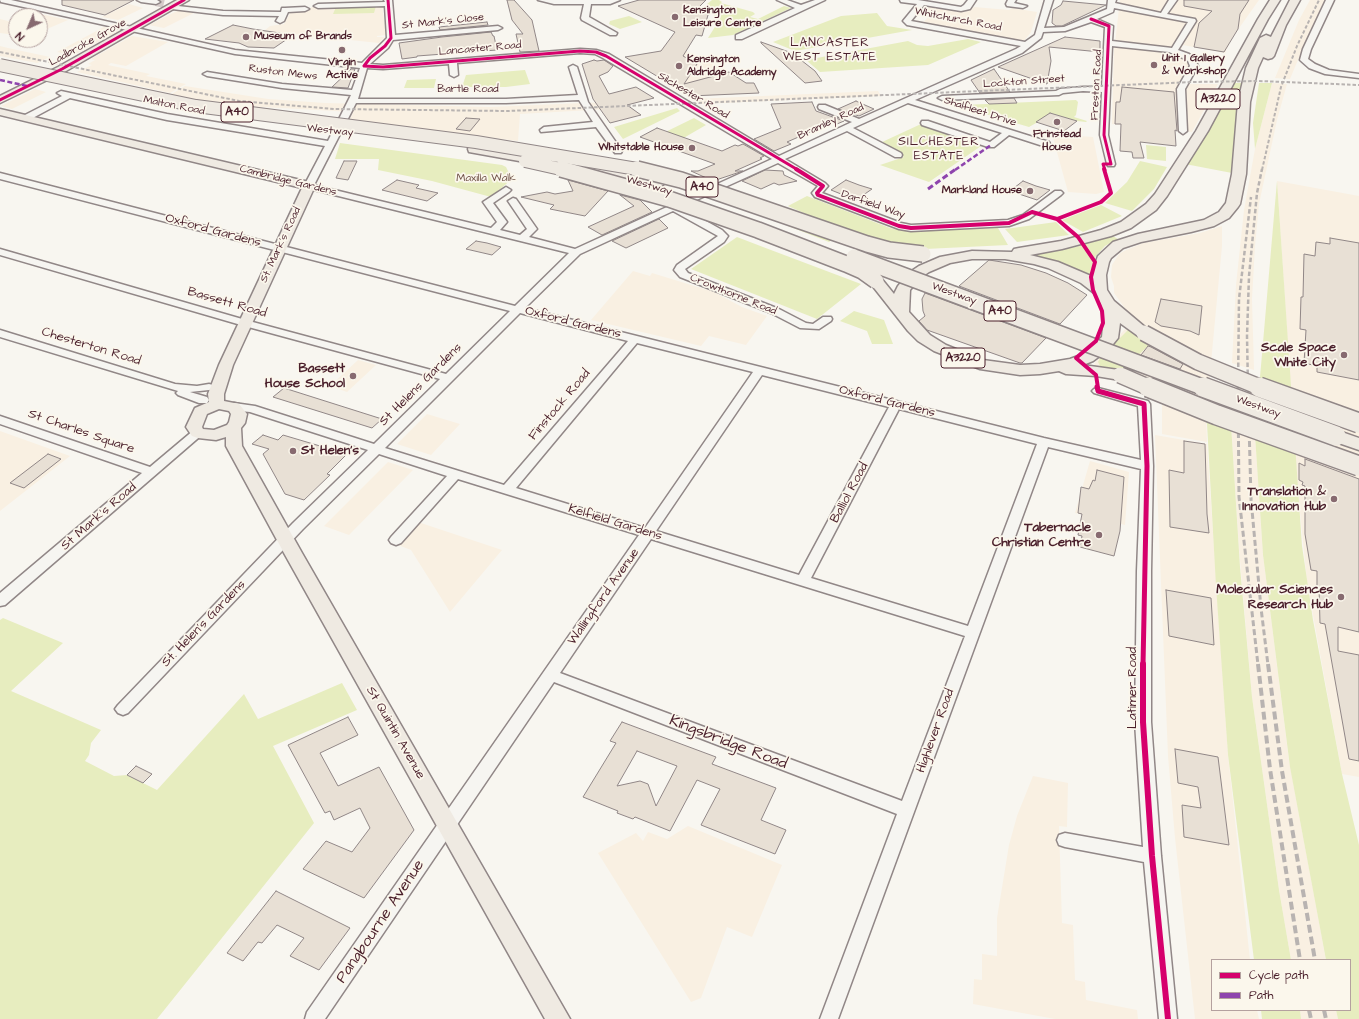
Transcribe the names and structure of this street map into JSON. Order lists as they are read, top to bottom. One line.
{"streets":{"highway":["A3220","A40","Westway"],"main road":["Ladbroke Grove","Cambridge Gardens","St. Mark's Road","St Quintin Avenue"],"street":["Whitchurch Road","St Mark's Close","Lancaster Road","Ruston Mews","Lockton Street","Freston Road","Bartle Road","Silchester Road","Malton Road","Shalfleet Drive","Bramley Road","Darfield Way","Oxford Gardens","Crowthorne Road","Bassett Road","Chesterton Road","St Helens Gardens","Finstock Road","St Charles Square","Balliol Road","St Mark's Road","Kelfield Gardens","Wallingford Avenue","St. Helen's Gardens","Latimer Road","Highlever Road","Kingsbridge Road","Pangbourne Avenue"]},"crossings":[["Whitchurch Road","Bramley Road"],["St Mark's Close","St. Mark's Road"],["Ladbroke Grove","Lancaster Road"],["Lancaster Road","Silchester Road"],["Lancaster Road","St. Mark's Road"],["Ruston Mews","St. Mark's Road"],["Lockton Street","Freston Road"],["Bartle Road","St. Mark's Road"],["Silchester Road","Bramley Road"],["Silchester Road","Darfield Way"],["A3220","A40"],["Malton Road","Cambridge Gardens"],["Malton Road","St. Mark's Road"],["A40","Westway"],["Shalfleet Drive","Bramley Road"],["Bramley Road","Cambridge Gardens"],["Bramley Road","Darfield Way"],["Bramley Road","Crowthorne Road"],["Bramley Road","St Helens Gardens"],["Cambridge Gardens","St. Mark's Road"],["Cambridge Gardens","St Helens Gardens"],["Oxford Gardens","St. Mark's Road"],["Oxford Gardens","St Helens Gardens"],["Oxford Gardens","Finstock Road"],["Oxford Gardens","Balliol Road"],["Oxford Gardens","Wallingford Avenue"],["Oxford Gardens","Latimer Road"],["Oxford Gardens","Highlever Road"],["St. Mark's Road","Bassett Road"],["St. Mark's Road","Chesterton Road"],["Bassett Road","St Helens Gardens"],["St Helens Gardens","Kelfield Gardens"],["St Helens Gardens","St. Helen's Gardens"],["St Helens Gardens","St Quintin Avenue"],["Finstock Road","Kelfield Gardens"],["St Charles Square","St Mark's Road"],["Balliol Road","Kelfield Gardens"],["St Mark's Road","St Quintin Avenue"],["Kelfield Gardens","Wallingford Avenue"],["Kelfield Gardens","Highlever Road"],["Kelfield Gardens","St Quintin Avenue"],["Wallingford Avenue","St Quintin Avenue"],["Wallingford Avenue","Kingsbridge Road"],["Wallingford Avenue","Pangbourne Avenue"],["St. Helen's Gardens","St Quintin Avenue"],["Highlever Road","Kingsbridge Road"],["St Quintin Avenue","Pangbourne Avenue"]],"districts":["LANCASTER WEST ESTATE","SILCHESTER ESTATE"],"parks":["Maxilla Walk"],"places":["Kensington Leisure Centre","Museum of Brands","Virgin Active","Unit 1 Gallery & Workshop","Kensington Aldridge Academy","Frinstead House","Whitstable House","Markland House","Scale Space White City","Bassett House School","St Helen's","Translation & Innovation Hub","Tabernacle Christian Centre","Molecular Sciences Research Hub"],"legend":["Cycle path","Path"],"north":"bottom left"}
